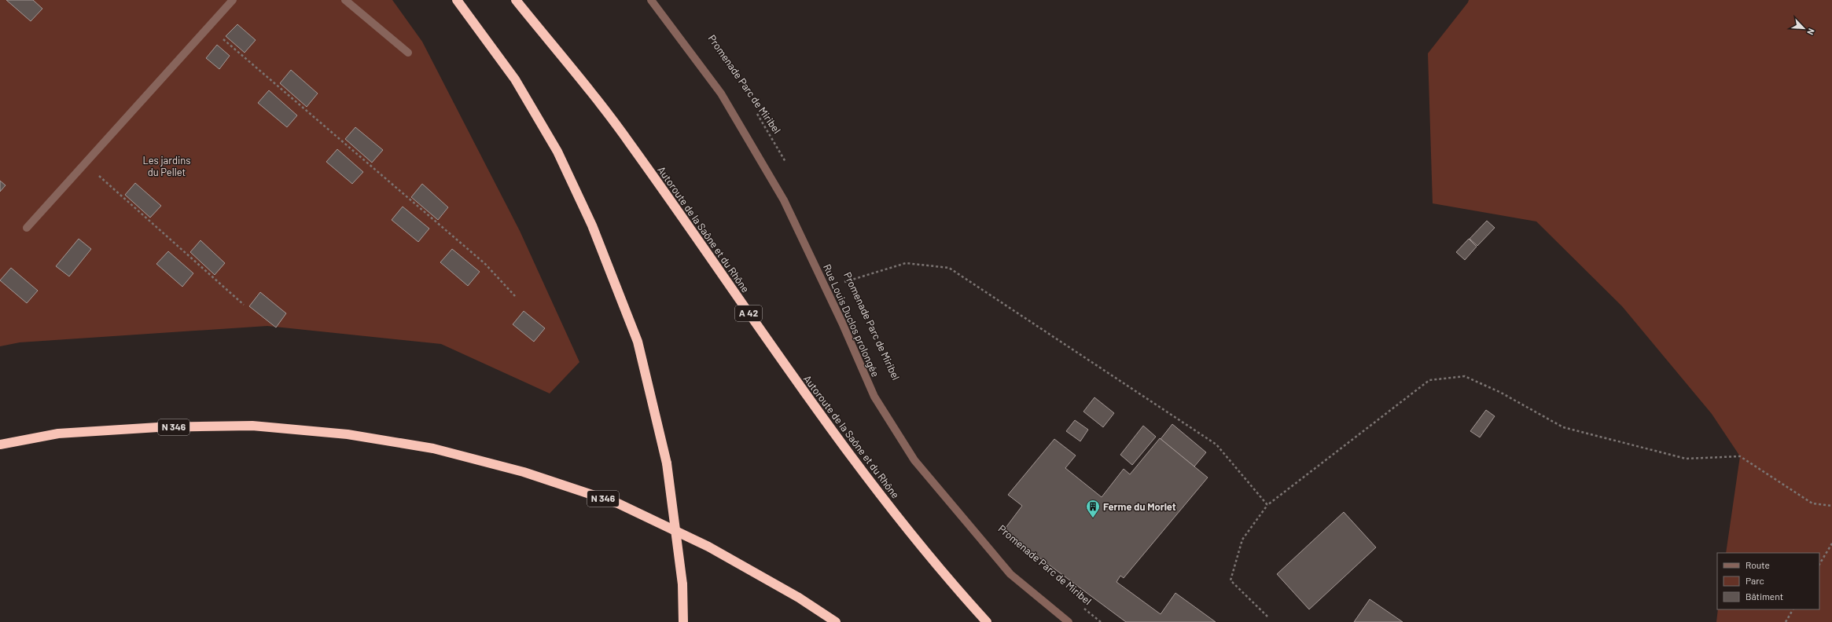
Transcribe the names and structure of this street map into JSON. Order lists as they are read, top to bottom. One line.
{"streets":{"highway":["Autoroute de la Saône et du Rhône","A 42","N 346"],"street":["Rue Louis Duclos prolongée"],"path":["Promenade Parc de Miribel"]},"parks":["Les jardins du Pellet"],"places":{"building":["Ferme du Morlet"]},"legend":["Route","Parc","Bâtiment"],"north":"bottom right"}
